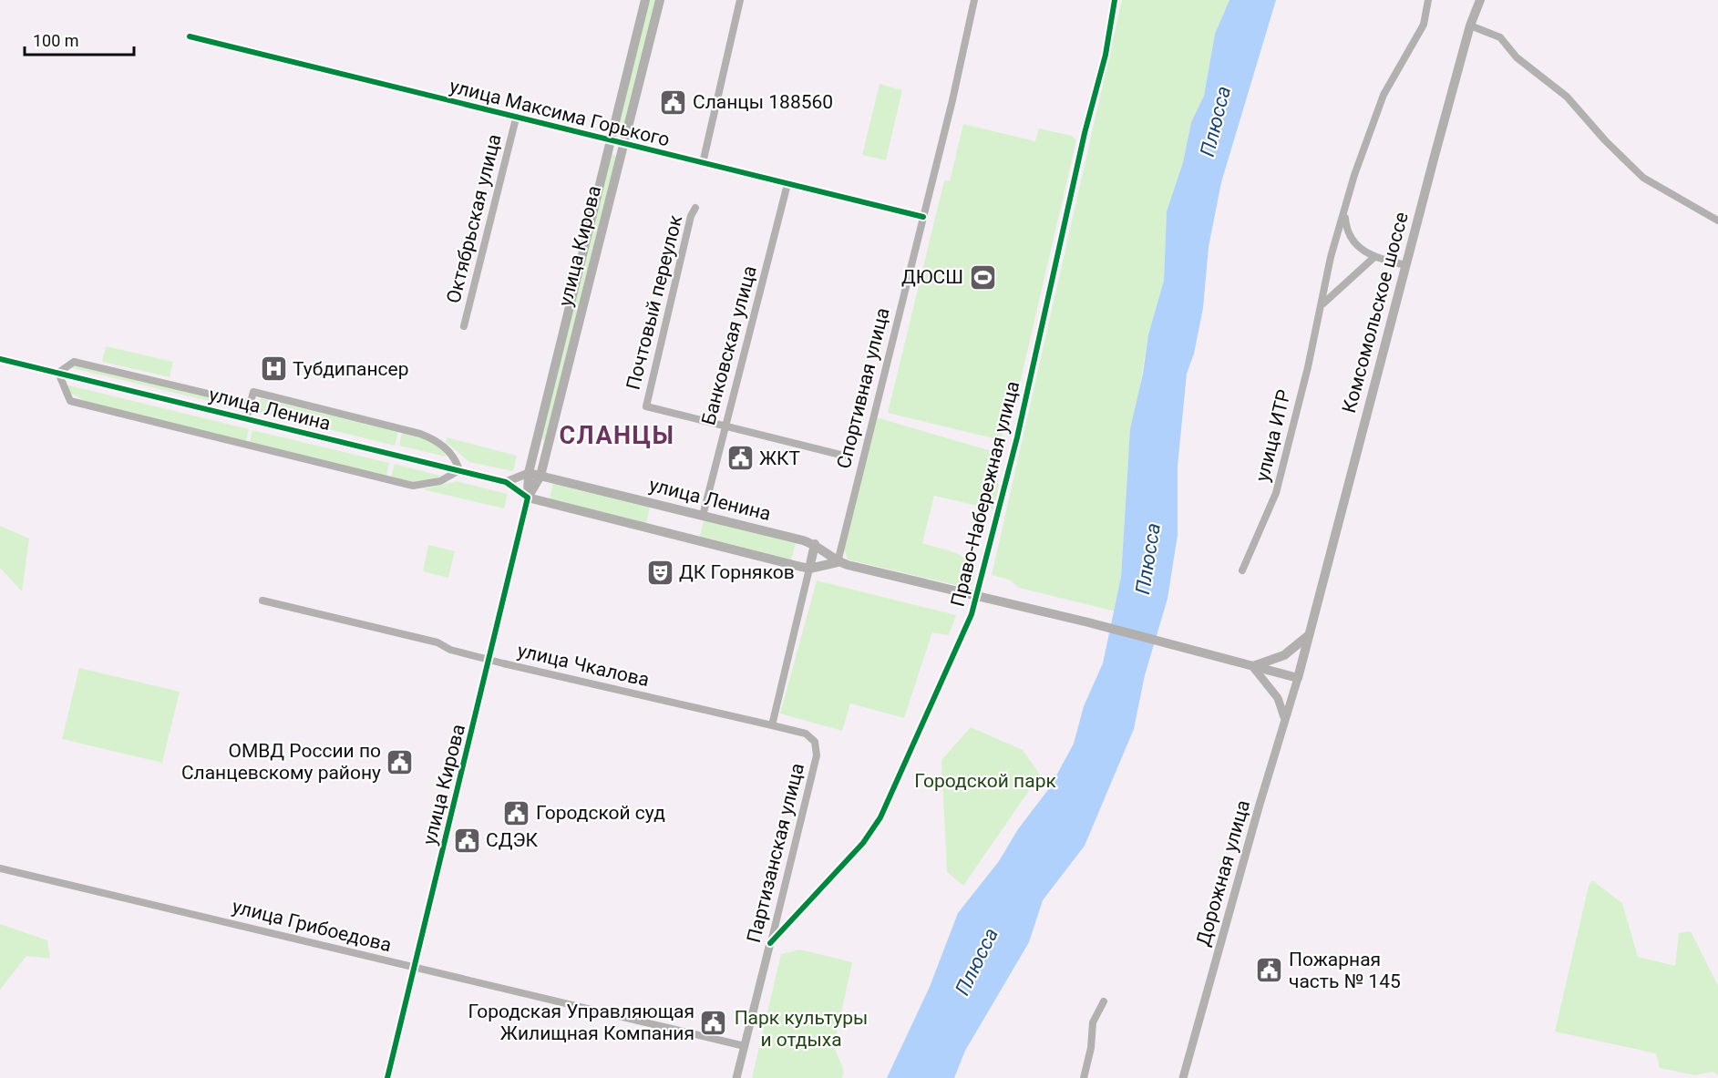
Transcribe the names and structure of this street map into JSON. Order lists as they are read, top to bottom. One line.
{"streets":{"main road":["улица Кирова","Комсомольское шоссе","улица Ленина"],"street":["улица Максима Горького","Октябрьская улица","Почтовый переулок","Банковская улица","Спортивная улица","улица ИТР","Право-Набережная улица","улица Чкалова","Партизанская улица","Дорожная улица","улица Грибоедова"]},"crossings":[["улица Максима Горького","Октябрьская улица"],["улица Максима Горького","улица Кирова"],["улица Максима Горького","Банковская улица"],["улица Максима Горького","Спортивная улица"],["улица Кирова","улица Ленина"],["улица Кирова","улица Чкалова"],["улица Кирова","улица Грибоедова"],["Почтовый переулок","Банковская улица"],["Комсомольское шоссе","Дорожная улица"],["Банковская улица","улица Ленина"],["Спортивная улица","улица Ленина"],["улица Ленина","Право-Набережная улица"],["Право-Набережная улица","Партизанская улица"],["улица Чкалова","Партизанская улица"],["Партизанская улица","улица Грибоедова"]],"districts":["СЛАНЦЫ"],"water":["Плюсса"],"parks":["Городской парк","Парк культуры и отдыха"],"places":{"public building":["Сланцы 188560","ЖКТ","ОМВД России по Сланцевскому району","Городской суд","СДЭК","Пожарная часть № 145","Городская Управляющая Жилищная Компания"],"sports":["ДЮСШ"],"hospital":["Тубдипансер"],"theatre":["ДК Горняков"]},"scale_bar":"100 m"}
